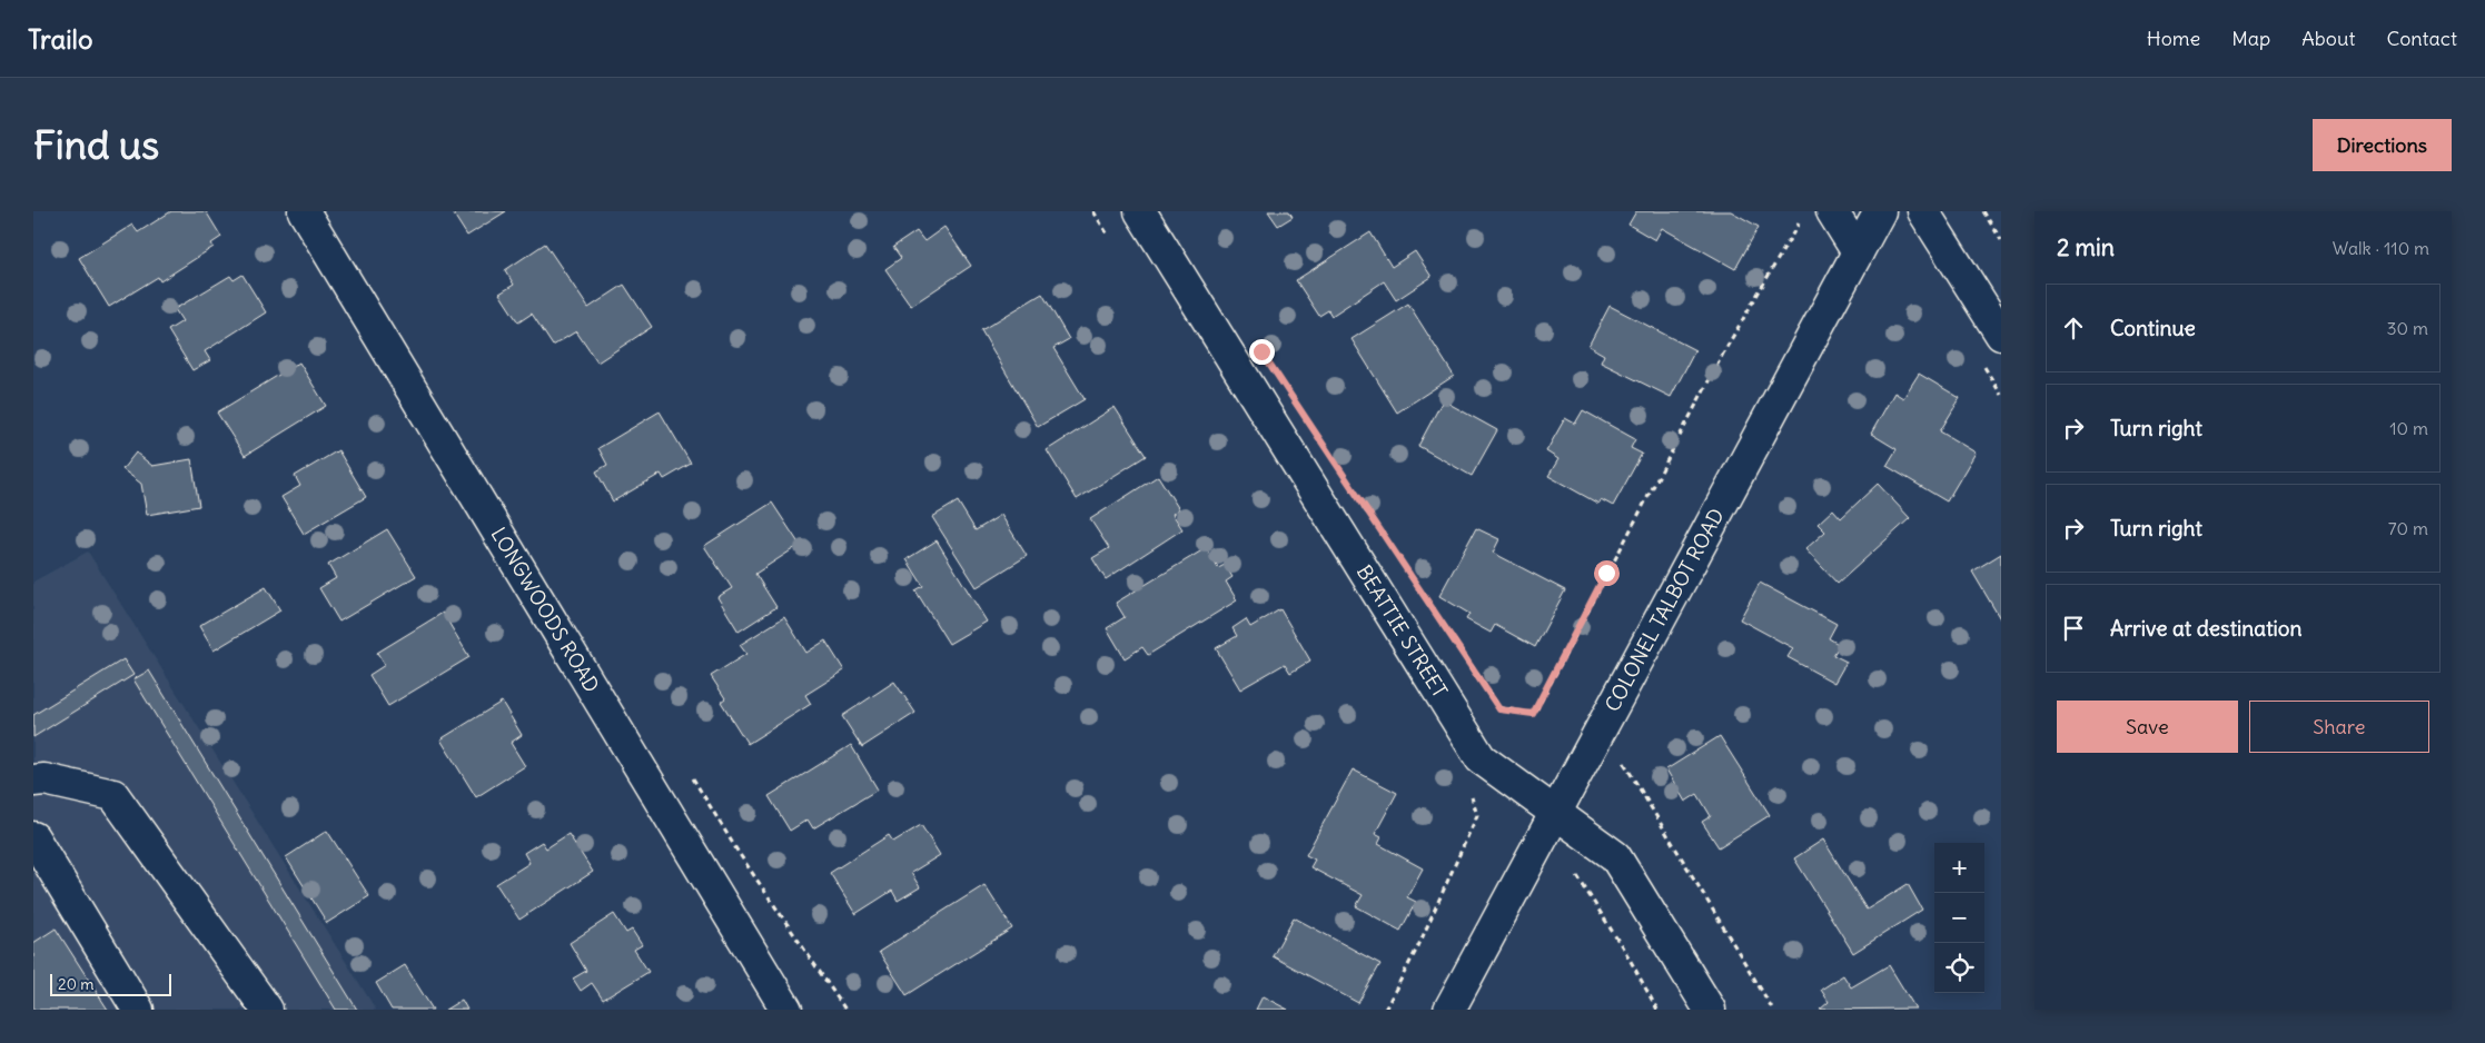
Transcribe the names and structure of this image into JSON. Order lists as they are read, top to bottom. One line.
{"streets":{"main road":["LONGWOODS ROAD","COLONEL TALBOT ROAD","BEATTIE STREET"]},"crossings":[["COLONEL TALBOT ROAD","BEATTIE STREET"]],"scale_bar":"20 m","page":{"header":"Trailo","nav":["Home","Map","About","Contact"],"buttons":["Directions",["Save","Share"]],"title":"Find us","heading":["2 min","Walk · 110 m"],"list":[["Continue","30 m"],["Turn right","10 m"],["Turn right","70 m"],"Arrive at destination"],"map_buttons":["+","−"],"scale":"20 m"}}
